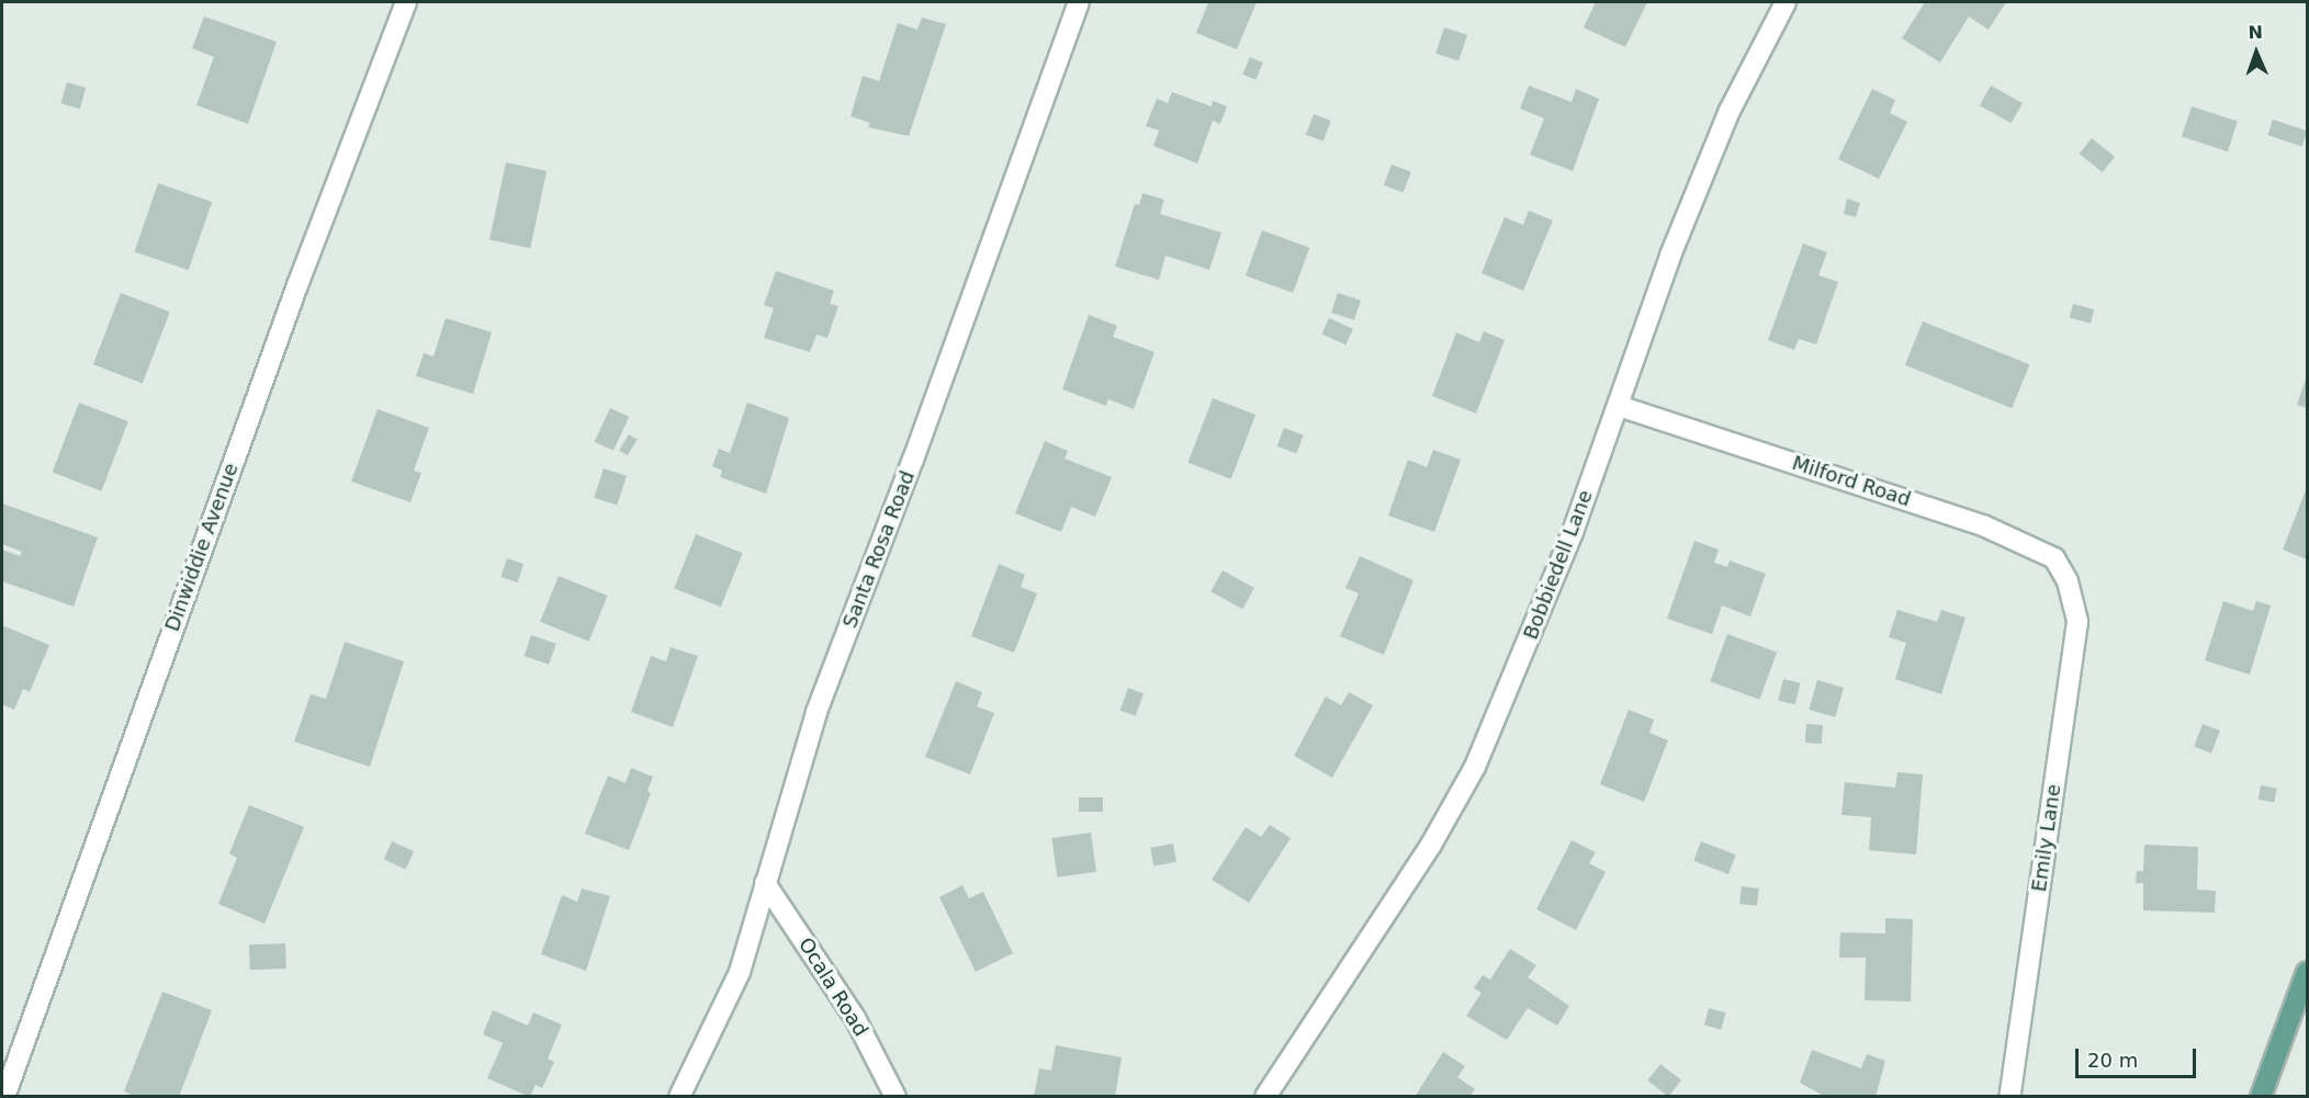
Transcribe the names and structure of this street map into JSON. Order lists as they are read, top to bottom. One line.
{"streets":{"street":["Milford Road","Dinwiddie Avenue","Santa Rosa Road","Bobbiedell Lane","Emily Lane","Ocala Road"]},"crossings":[["Milford Road","Bobbiedell Lane"],["Milford Road","Emily Lane"],["Santa Rosa Road","Ocala Road"]],"scale_bar":"20 m","north":"top"}
